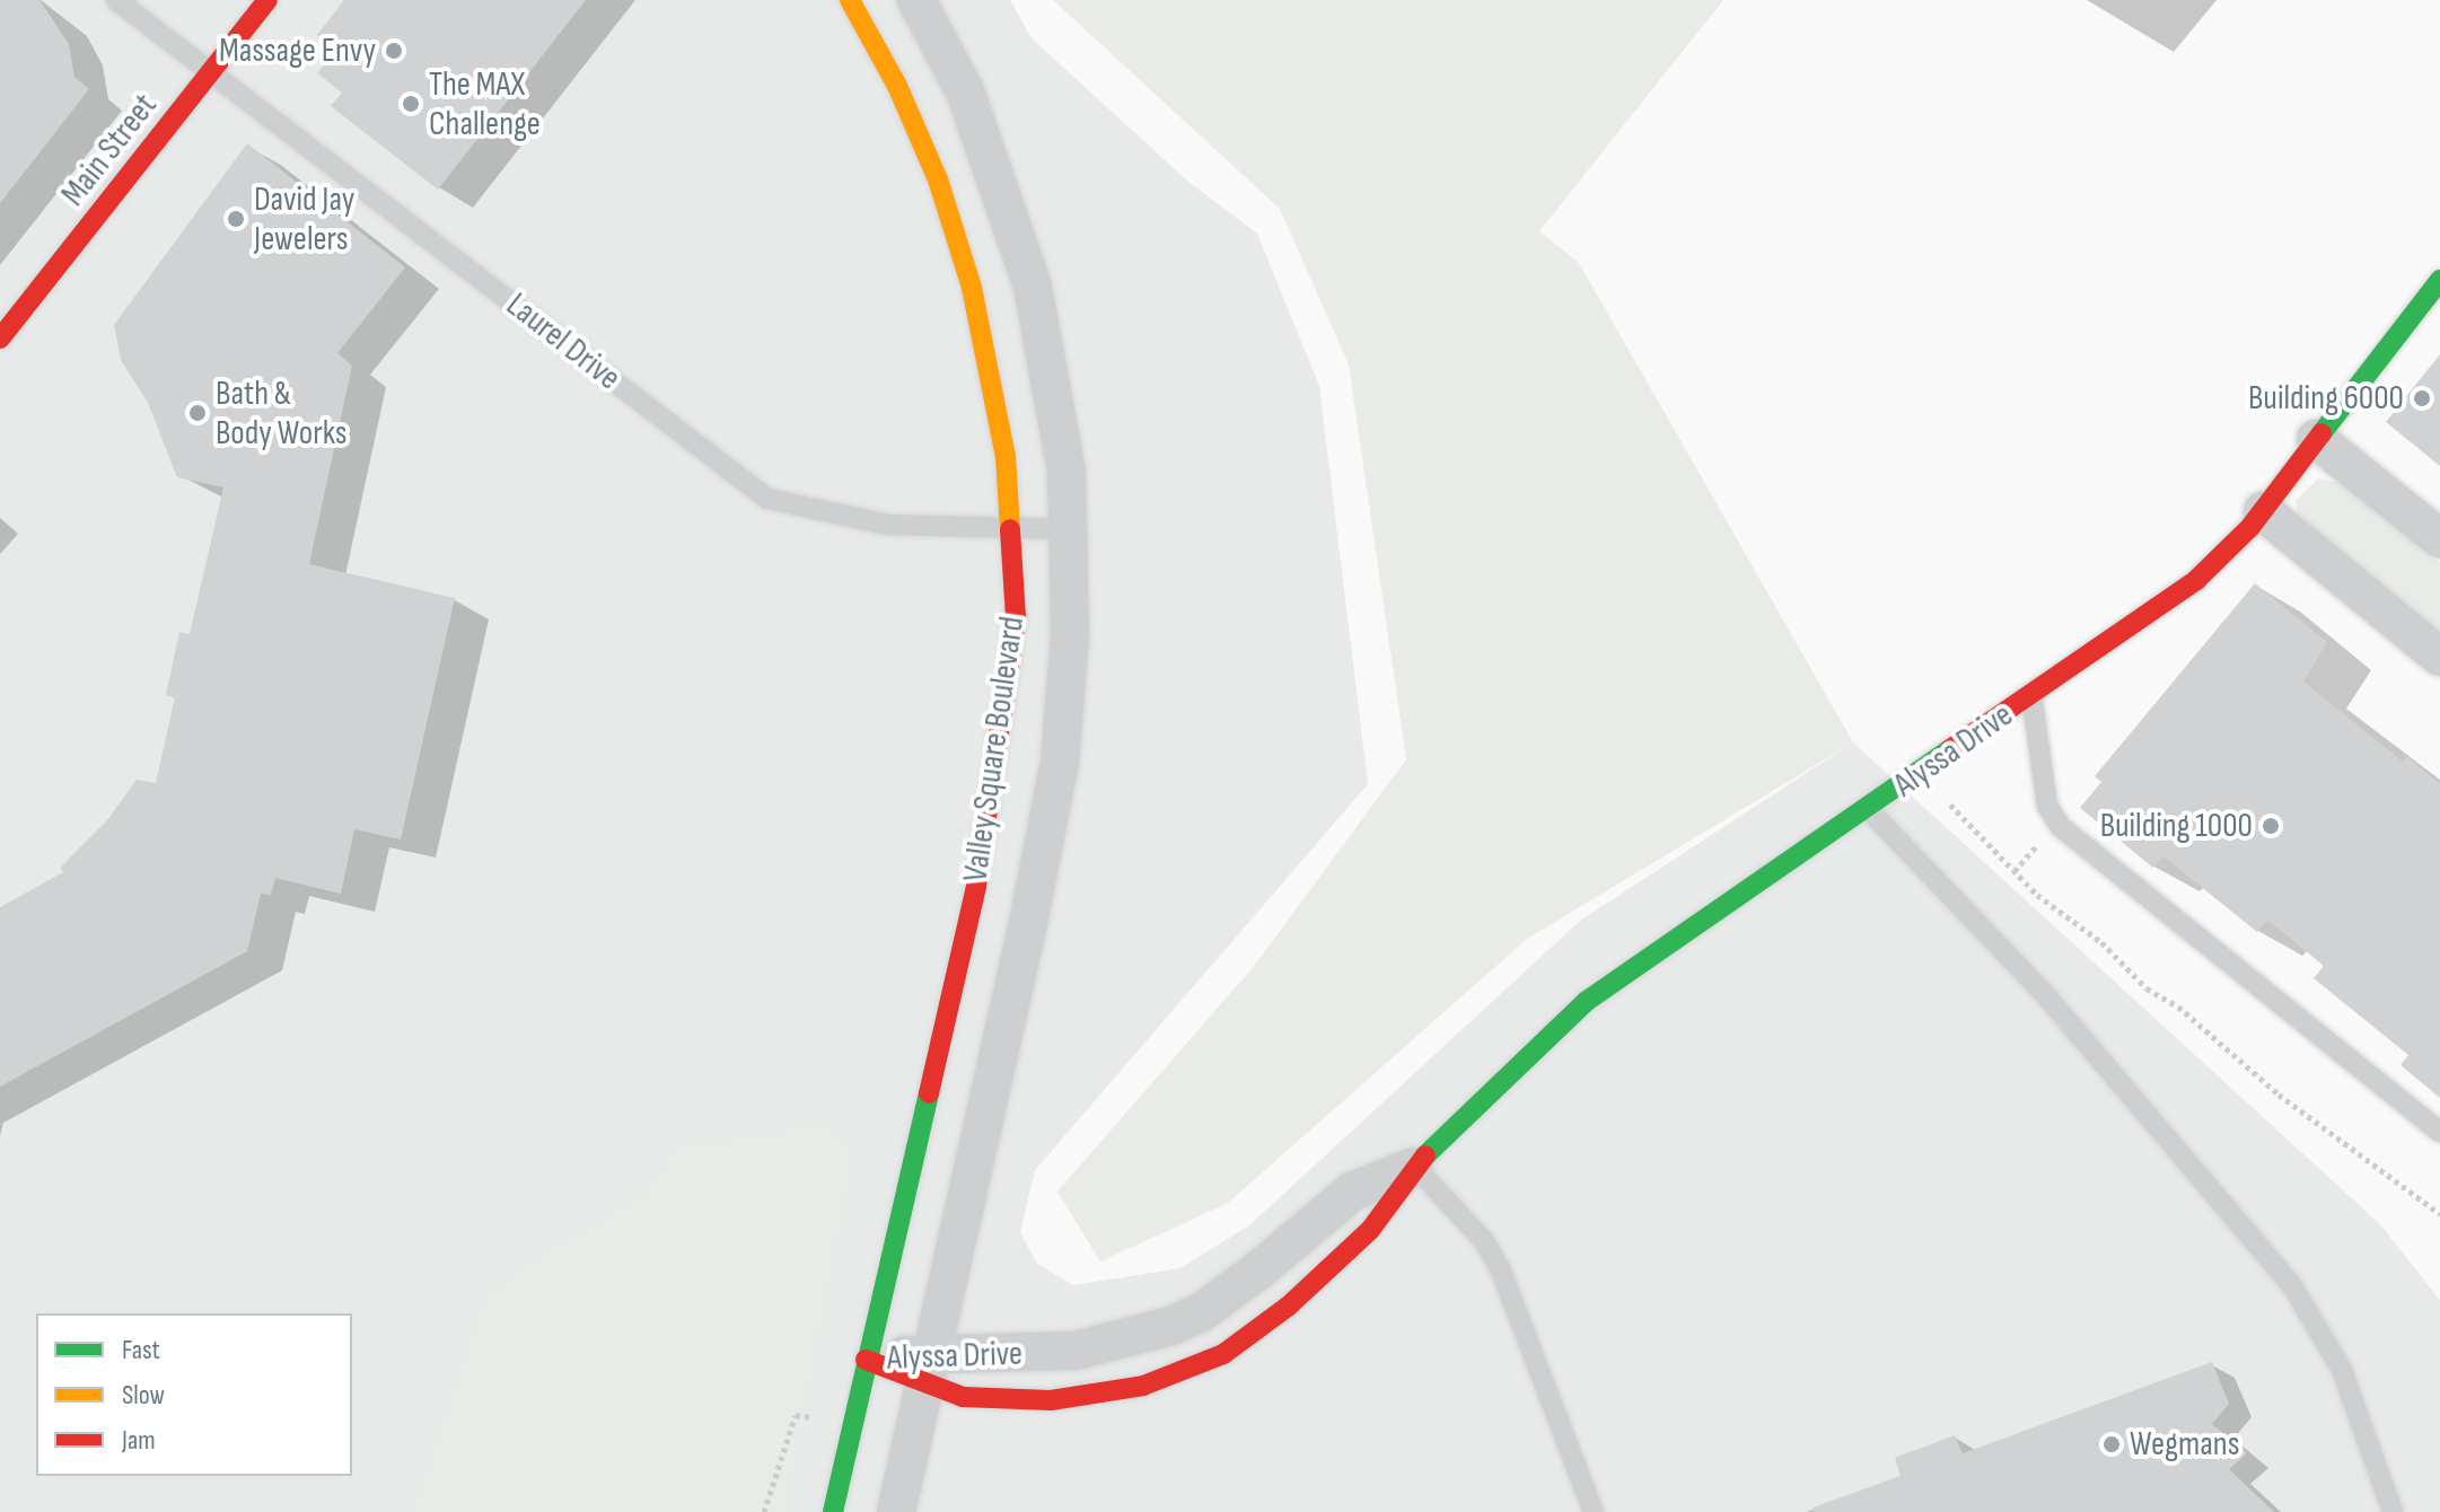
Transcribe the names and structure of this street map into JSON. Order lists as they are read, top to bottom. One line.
{"streets":{"street":["Main Street","Valley Square Boulevard","Alyssa Drive"],"lane":["Laurel Drive"]},"crossings":[["Main Street","Laurel Drive"],["Laurel Drive","Valley Square Boulevard"],["Valley Square Boulevard","Alyssa Drive"]],"places":["Massage Envy","The MAX Challenge","David Jay Jewelers","Building 6000","Bath & Body Works","Building 1000","Wegmans"],"legend":["Fast","Slow","Jam"]}
